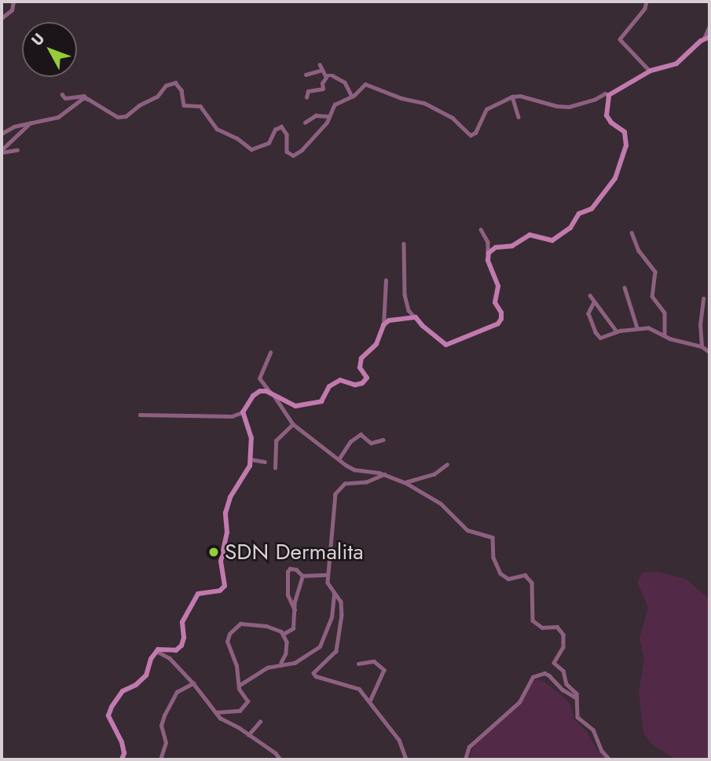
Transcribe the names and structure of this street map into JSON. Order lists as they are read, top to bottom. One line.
{"places":["SDN Dermalita"],"north":"top left"}
